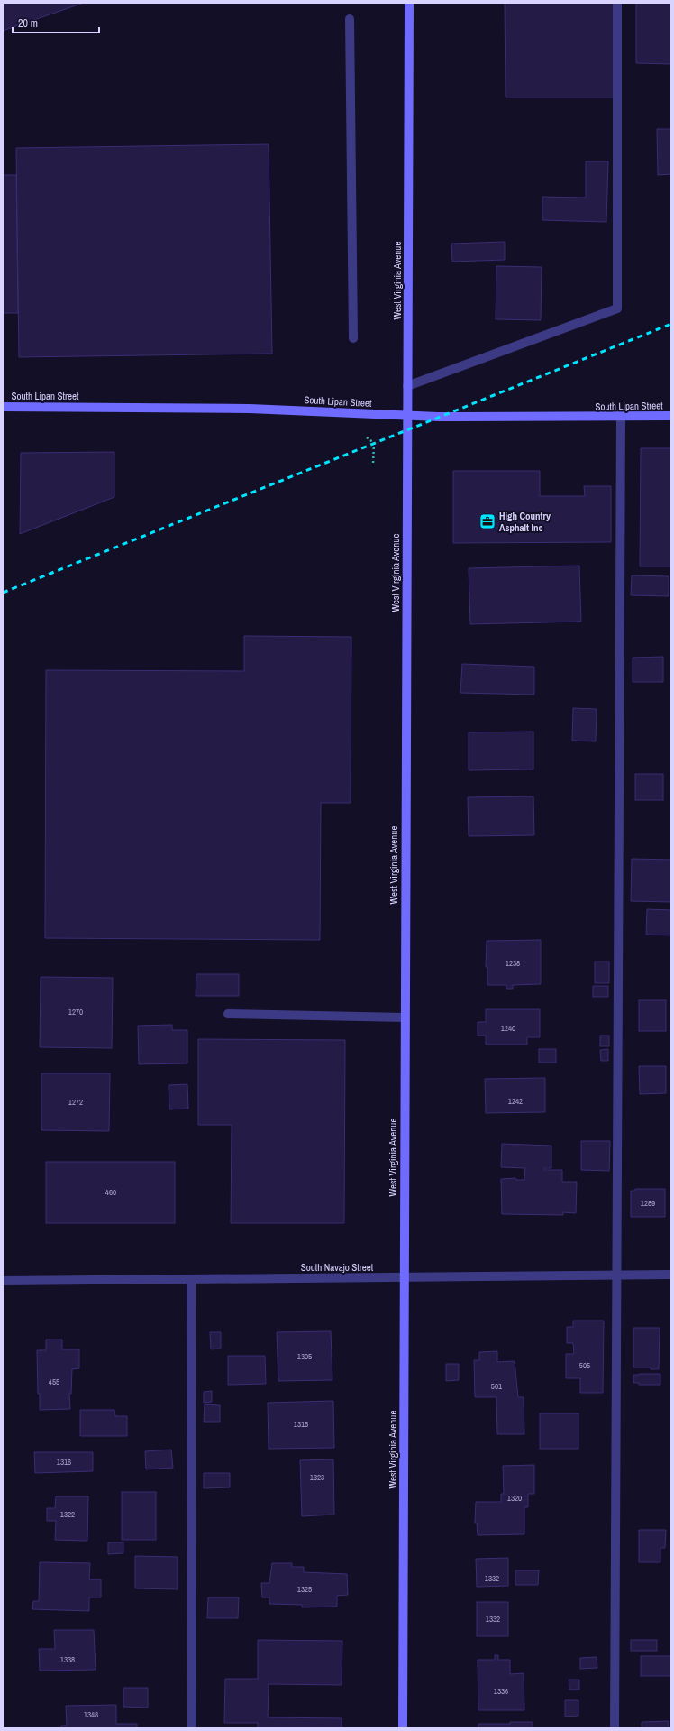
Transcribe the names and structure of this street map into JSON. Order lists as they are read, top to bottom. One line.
{"streets":{"street":["West Virginia Avenue","South Lipan Street","South Navajo Street"]},"crossings":[["West Virginia Avenue","South Lipan Street"],["West Virginia Avenue","South Navajo Street"]],"places":{"office":["High Country Asphalt Inc"]},"house_numbers":["1238","1270","1240","1242","1272","460","1289","1305","505","455","501","1315","1316","1323","1320","1322","1332","1325","1332","1338","1336","1348"],"scale_bar":"20 m"}
